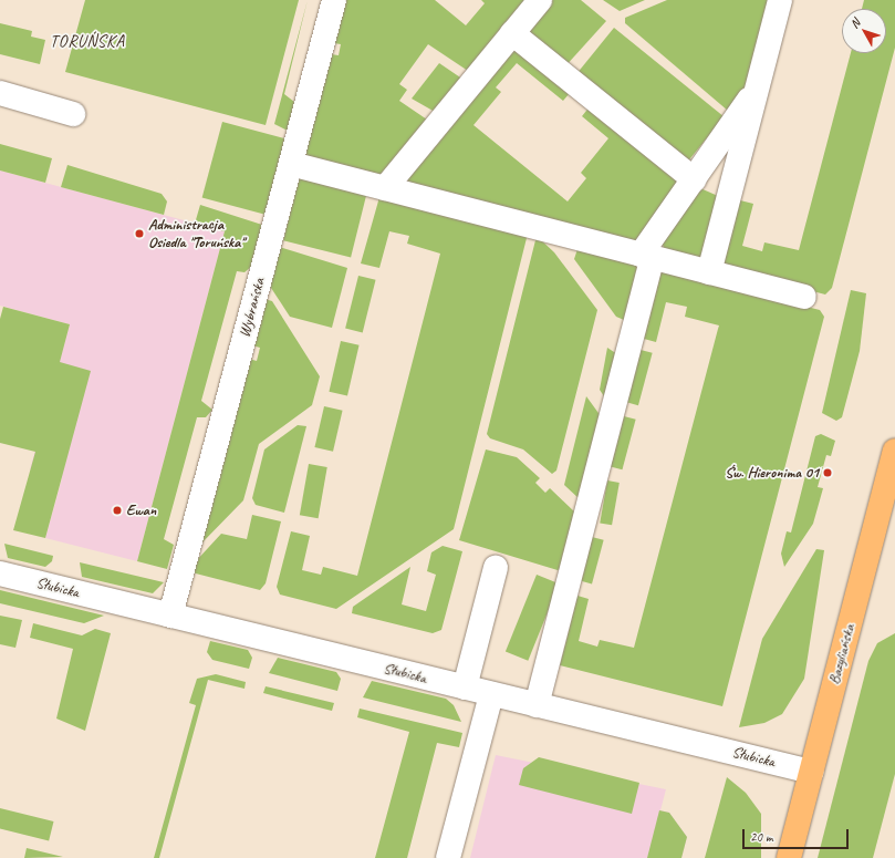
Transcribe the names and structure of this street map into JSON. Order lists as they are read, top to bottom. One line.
{"streets":{"main road":["Bazyliańska"],"street":["Wybrańska","Słubicka"]},"crossings":[["Wybrańska","Słubicka"],["Słubicka","Bazyliańska"]],"districts":["TORUŃSKA"],"places":["Administracja Osiedla \"Toruńska\"","Św. Hieronima 01","Ewan"],"scale_bar":"20 m","north":"top left"}
